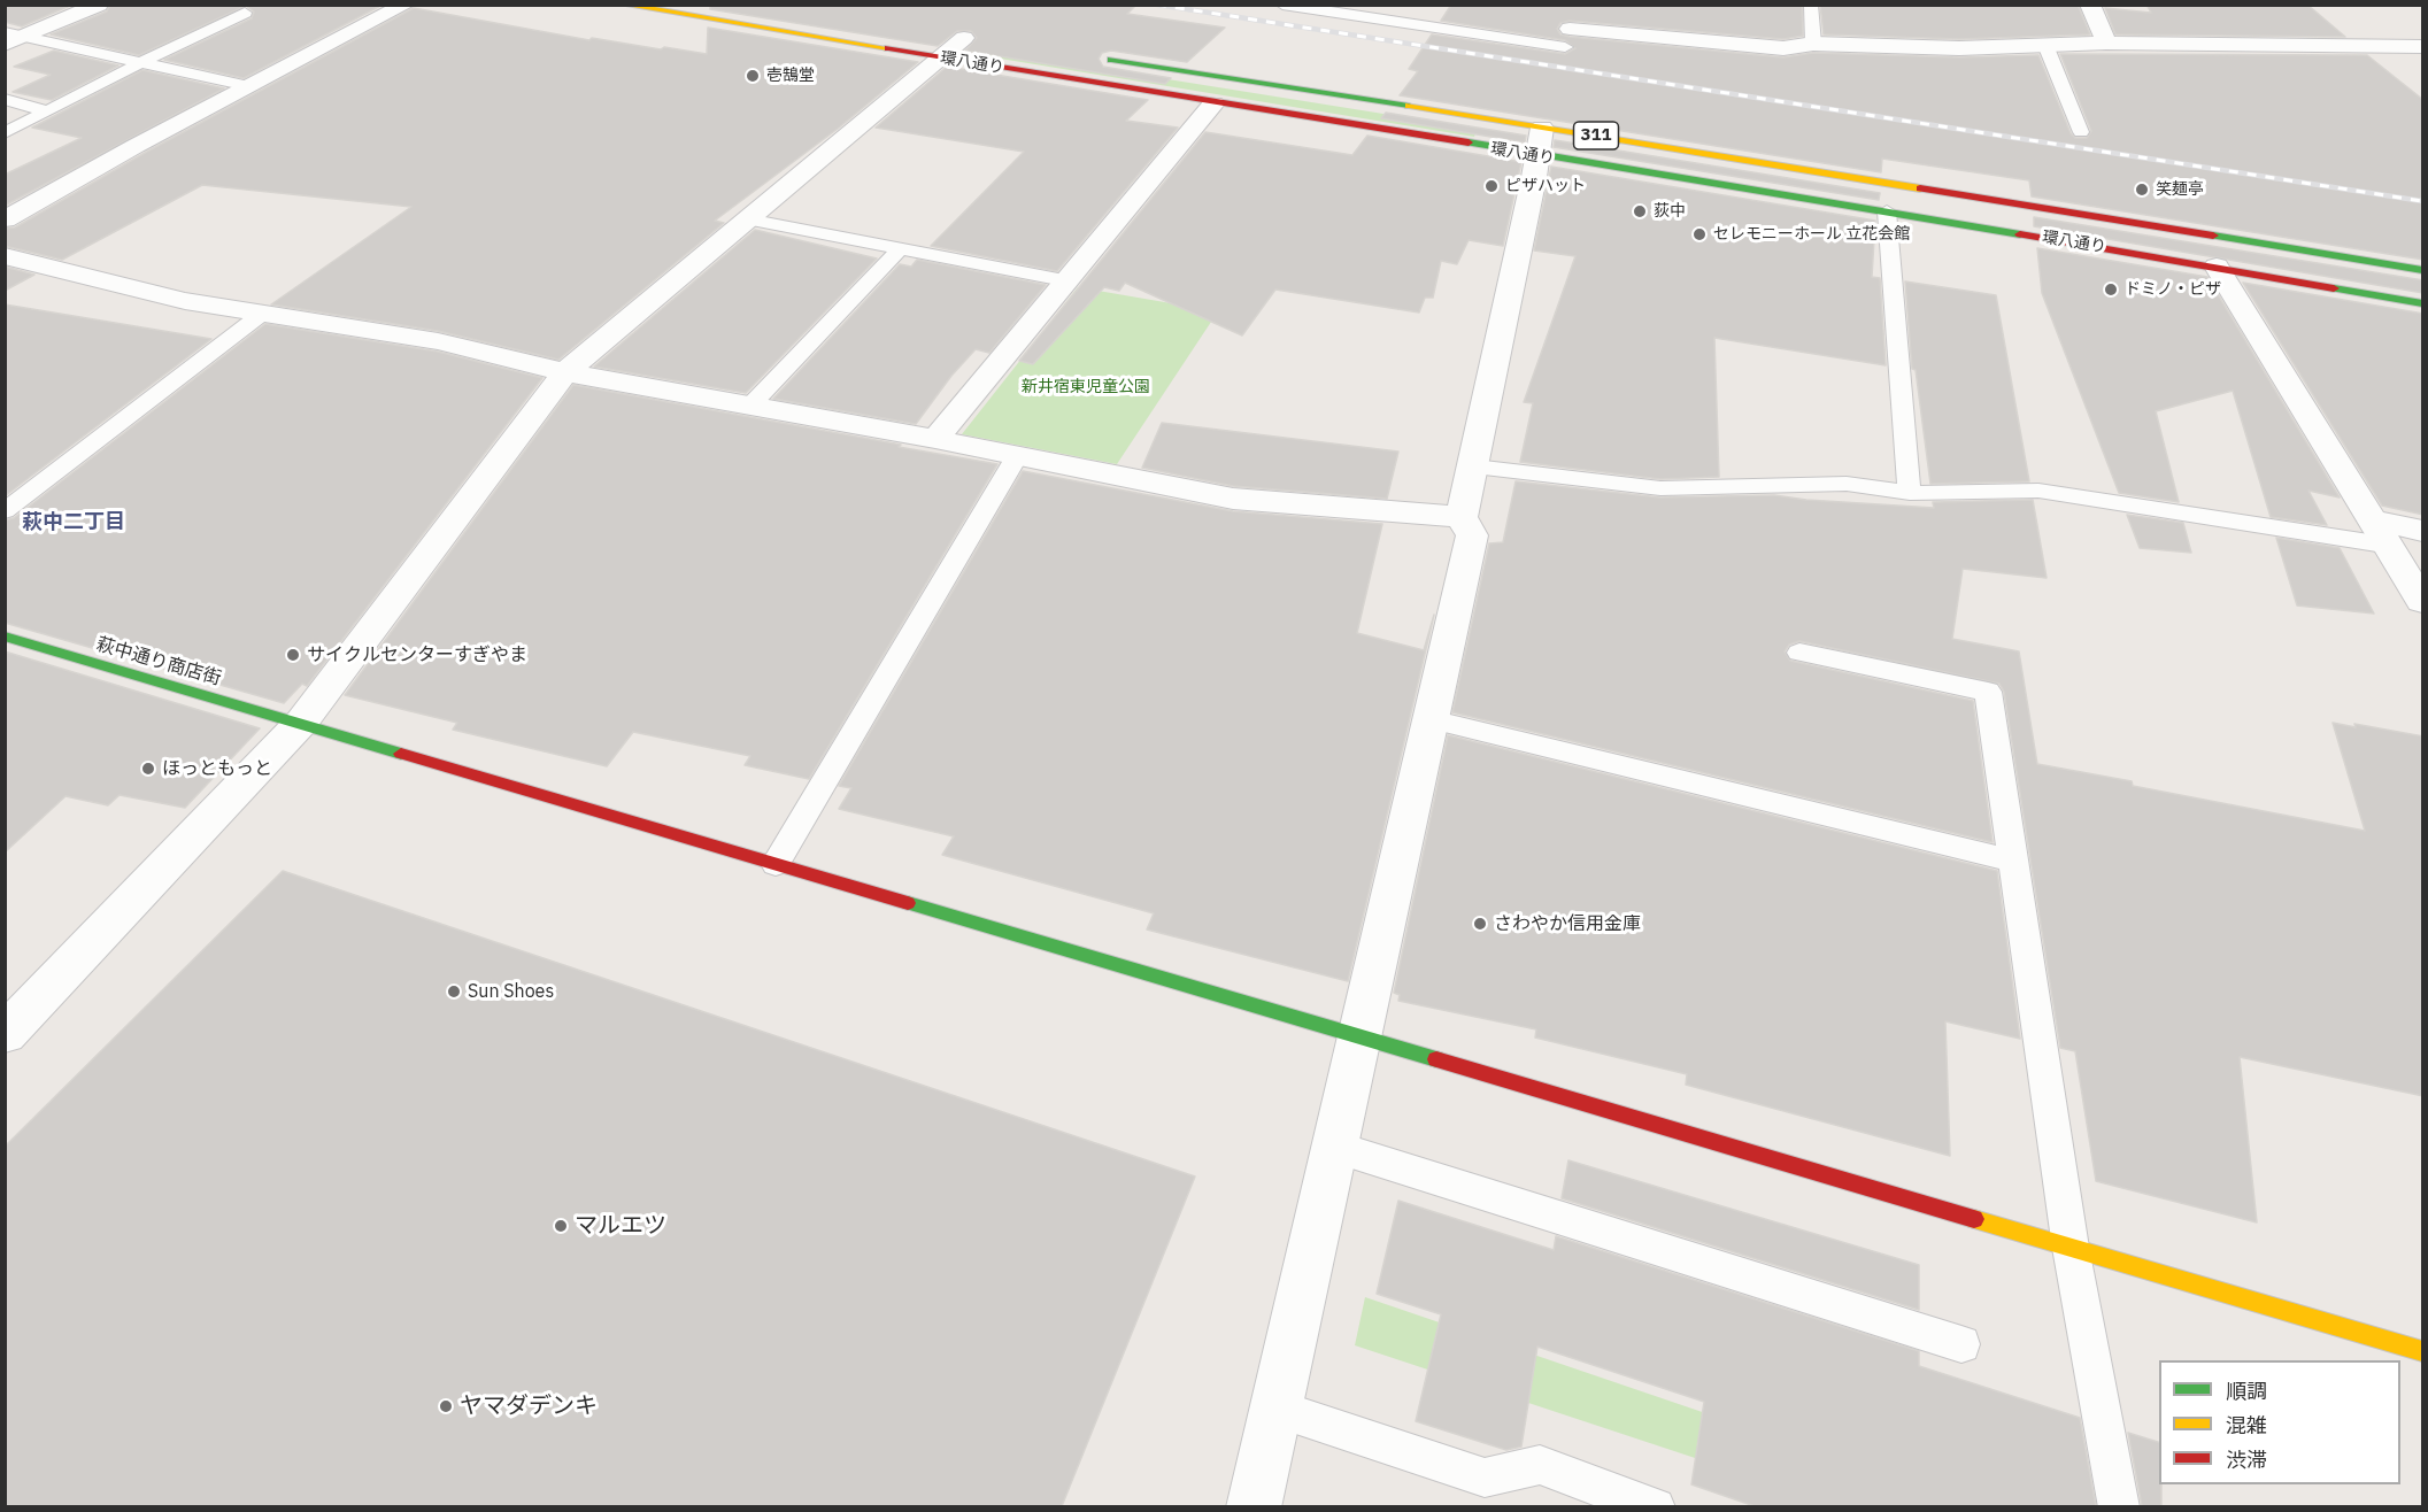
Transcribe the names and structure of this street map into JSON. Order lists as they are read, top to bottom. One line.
{"streets":{"main road":["環八通り","311","萩中通り商店街"]},"districts":["萩中二丁目"],"parks":["新井宿東児童公園"],"places":["壱鵠堂","ピザハット","笑麺亭","荻中","セレモニーホール 立花会館","ドミノ・ピザ","サイクルセンターすぎやま","ほっともっと","さわやか信用金庫","Sun Shoes","マルエツ","ヤマダデンキ"],"legend":["順調","混雑","渋滞"]}
